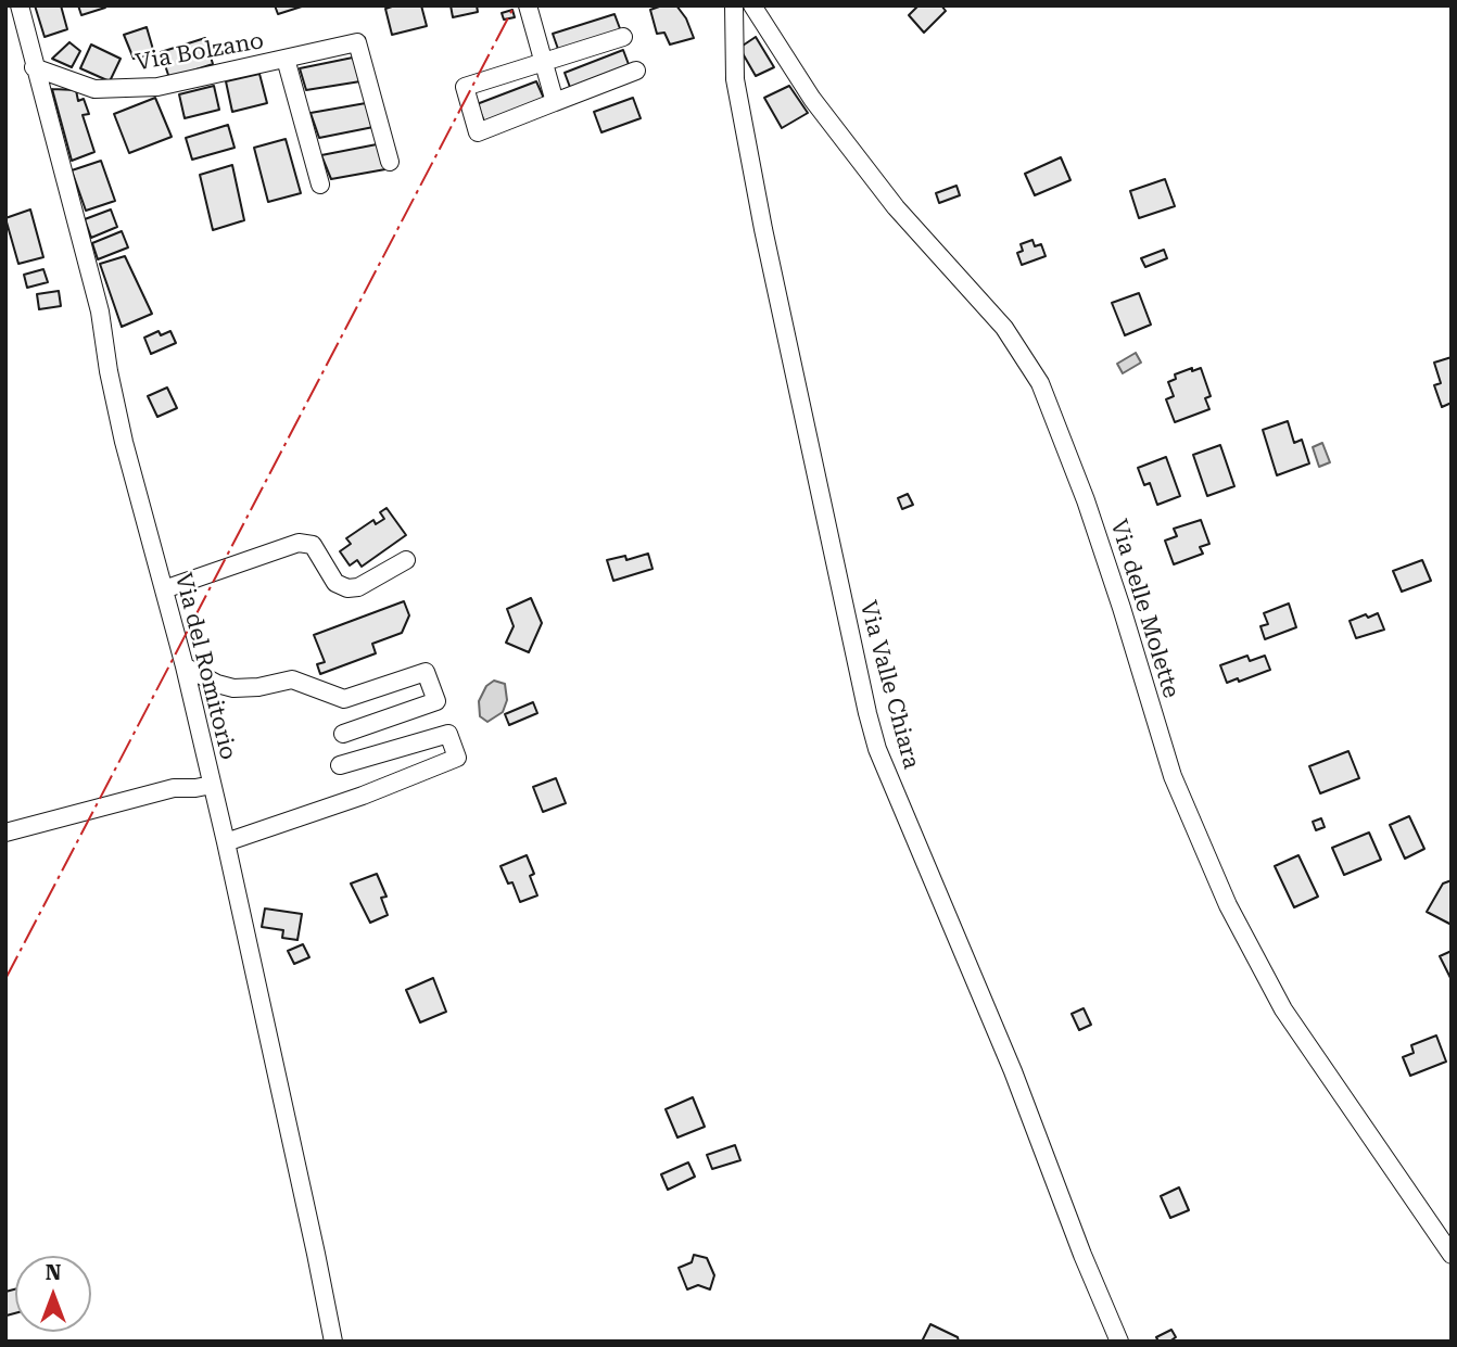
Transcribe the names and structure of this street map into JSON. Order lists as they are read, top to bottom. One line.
{"streets":{"street":["Via Bolzano","Via delle Molette","Via del Romitorio","Via Valle Chiara"]},"crossings":[["Via Bolzano","Via del Romitorio"]],"north":"top"}
